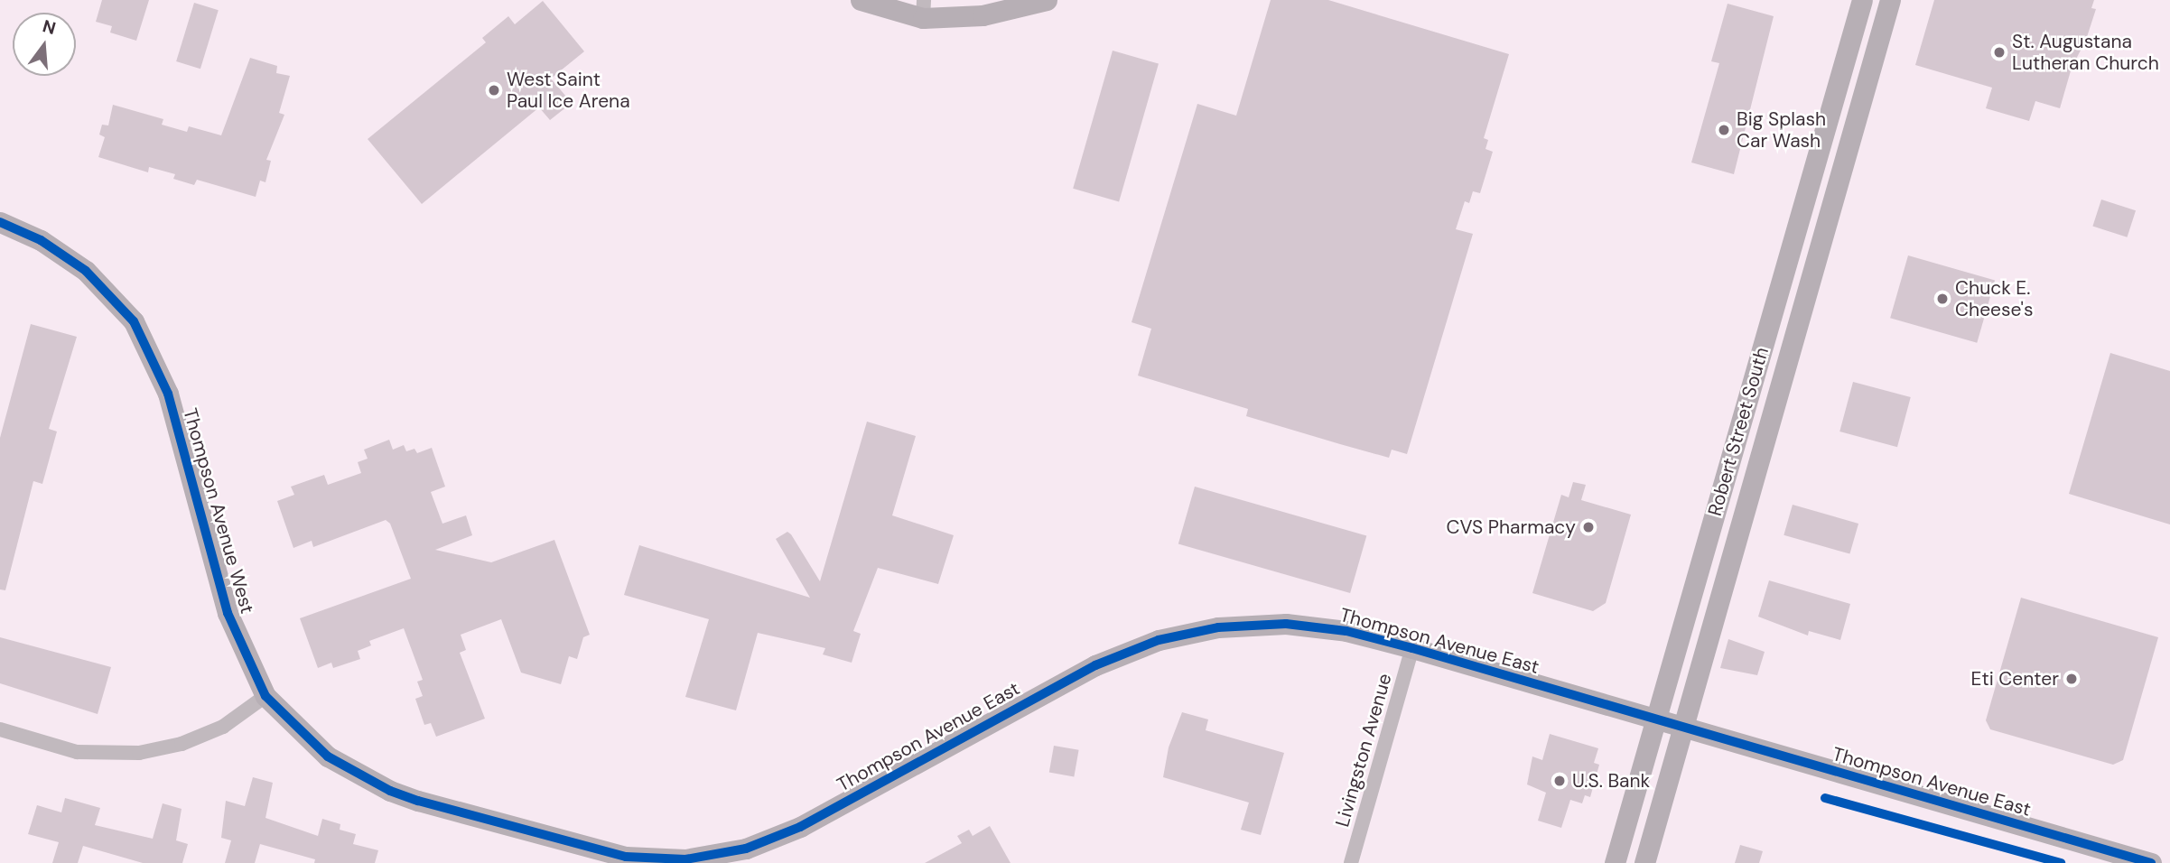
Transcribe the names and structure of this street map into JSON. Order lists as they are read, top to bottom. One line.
{"streets":{"street":["Robert Street South","Thompson Avenue West","Thompson Avenue East","Livingston Avenue"]},"crossings":[["Robert Street South","Thompson Avenue East"],["Thompson Avenue West","Thompson Avenue East"],["Thompson Avenue East","Livingston Avenue"]],"places":["St. Augustana Lutheran Church","West Saint Paul Ice Arena","Big Splash Car Wash","Chuck E. Cheese's","CVS Pharmacy","Eti Center","U.S. Bank"],"north":"top"}
